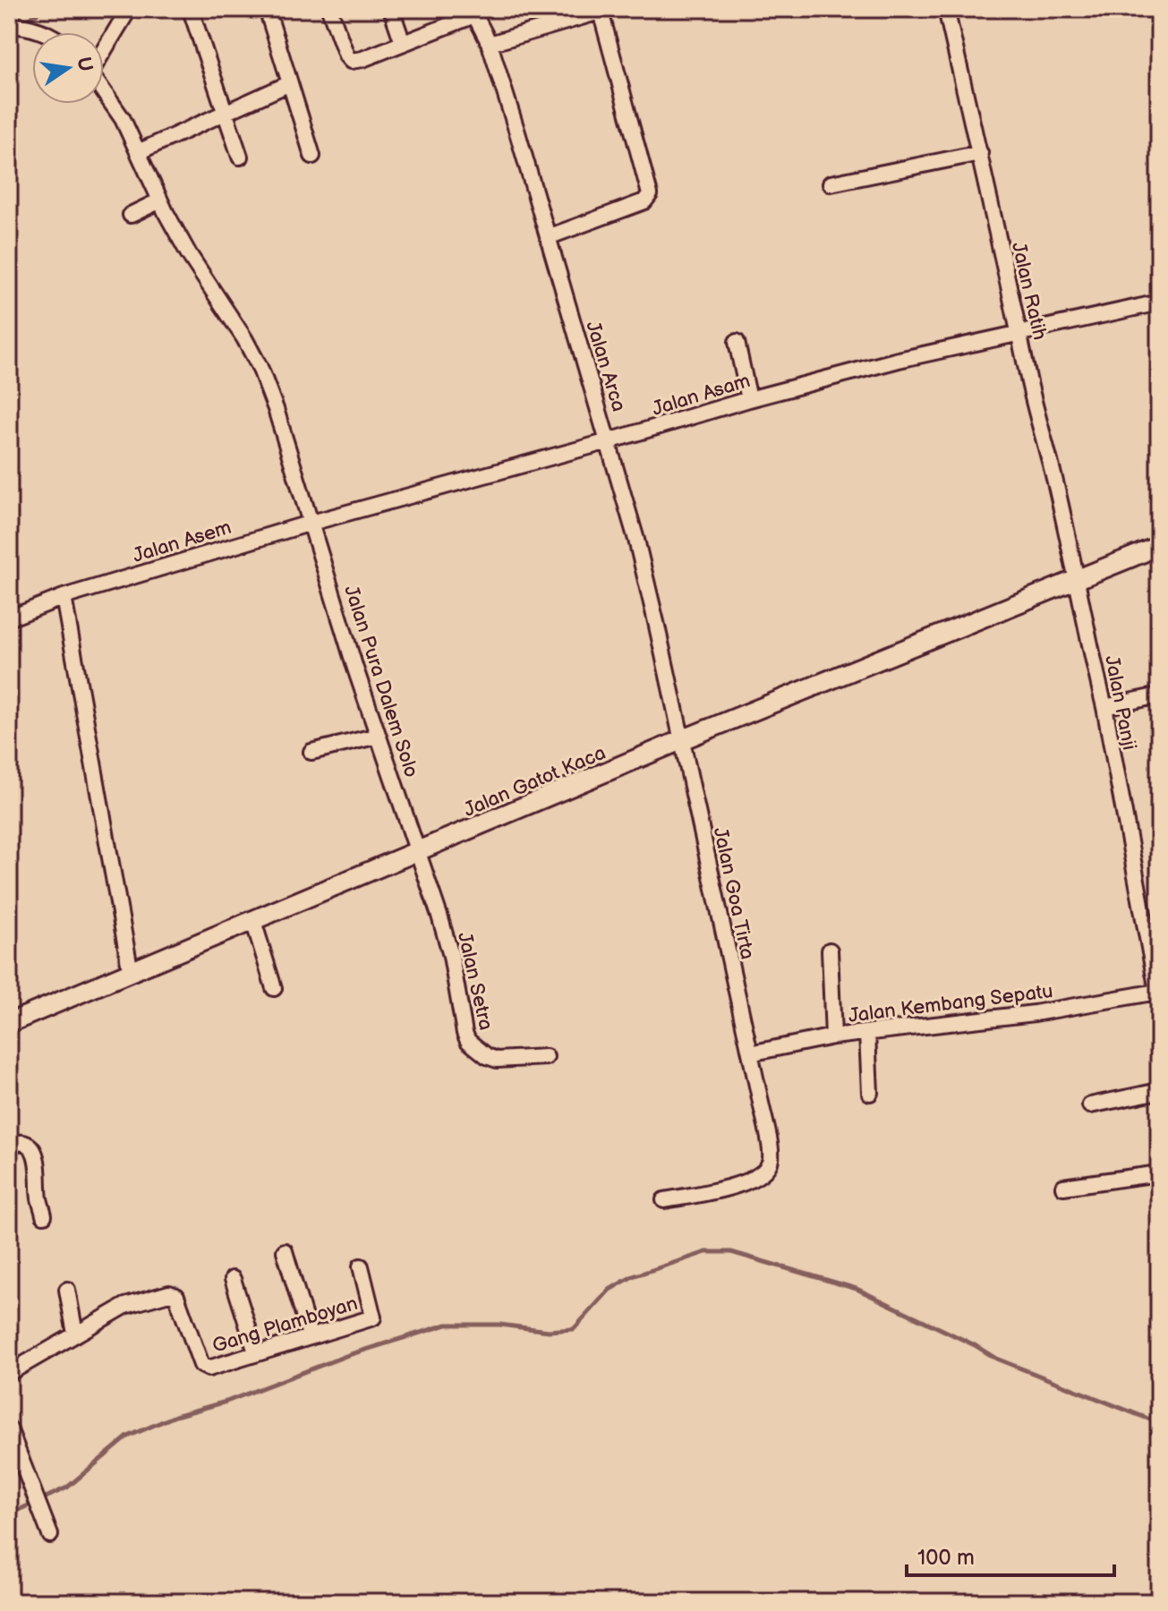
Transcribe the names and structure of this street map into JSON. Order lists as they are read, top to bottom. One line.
{"streets":{"main road":["Jalan Gatot Kaca"],"street":["Jalan Ratih","Jalan Arca","Jalan Asam","Jalan Asem","Jalan Pura Dalem Solo","Jalan Panji","Jalan Goa Tirta","Jalan Setra","Jalan Kembang Sepatu","Gang Plamboyan"]},"crossings":[["Jalan Ratih","Jalan Asam"],["Jalan Ratih","Jalan Panji"],["Jalan Ratih","Jalan Gatot Kaca"],["Jalan Arca","Jalan Asam"],["Jalan Arca","Jalan Gatot Kaca"],["Jalan Arca","Jalan Goa Tirta"],["Jalan Asam","Jalan Asem"],["Jalan Asam","Jalan Pura Dalem Solo"],["Jalan Asem","Jalan Pura Dalem Solo"],["Jalan Pura Dalem Solo","Jalan Gatot Kaca"],["Jalan Pura Dalem Solo","Jalan Setra"],["Jalan Panji","Jalan Gatot Kaca"],["Jalan Panji","Jalan Kembang Sepatu"],["Jalan Gatot Kaca","Jalan Goa Tirta"],["Jalan Gatot Kaca","Jalan Setra"],["Jalan Goa Tirta","Jalan Kembang Sepatu"]],"scale_bar":"100 m","north":"right"}
